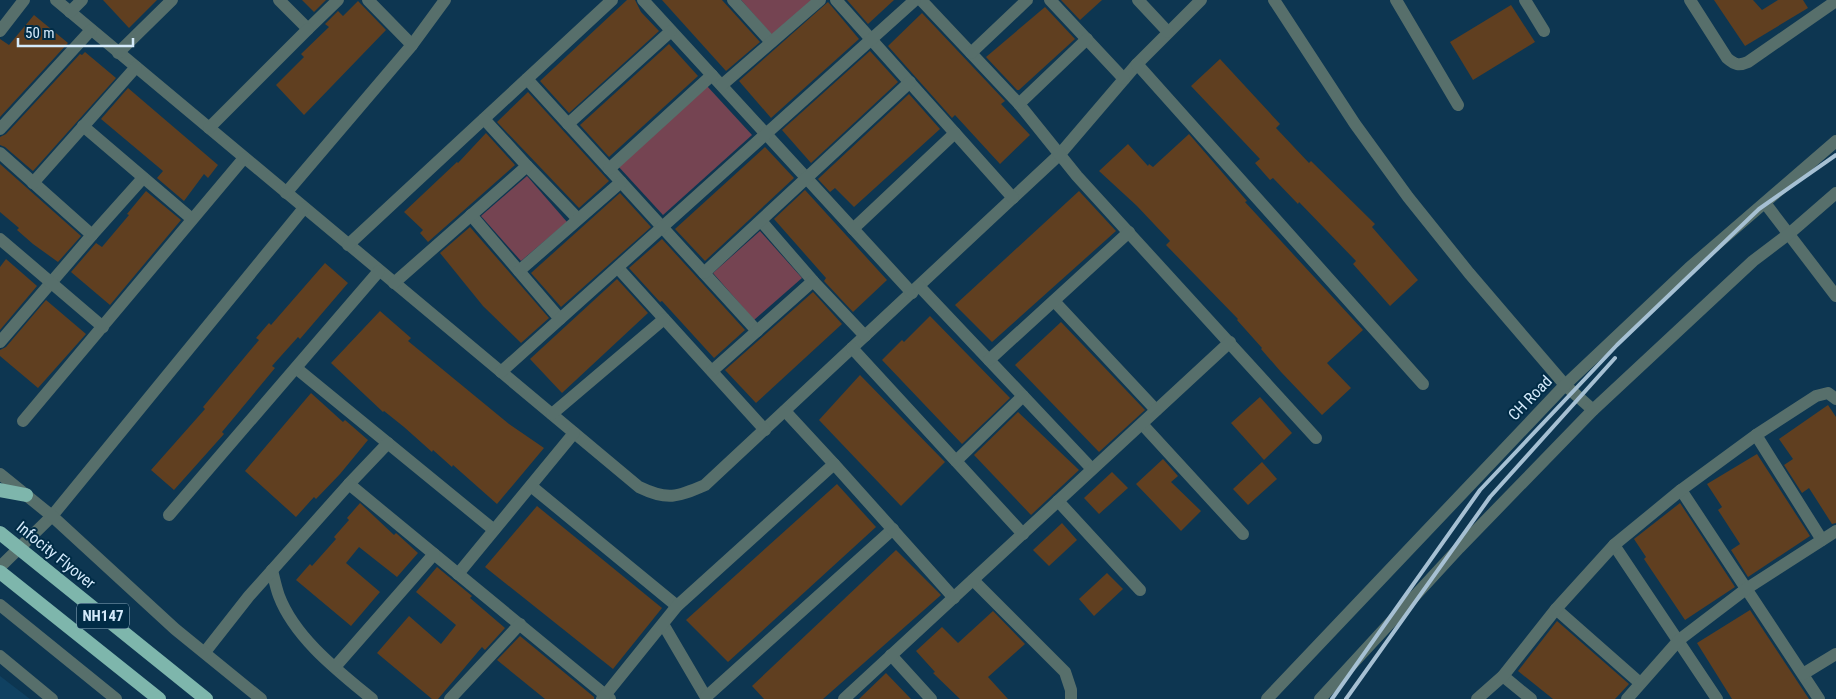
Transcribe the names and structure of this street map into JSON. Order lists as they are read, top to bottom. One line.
{"streets":{"highway":["Infocity Flyover","NH147"],"street":["CH Road"]},"scale_bar":"50 m"}
